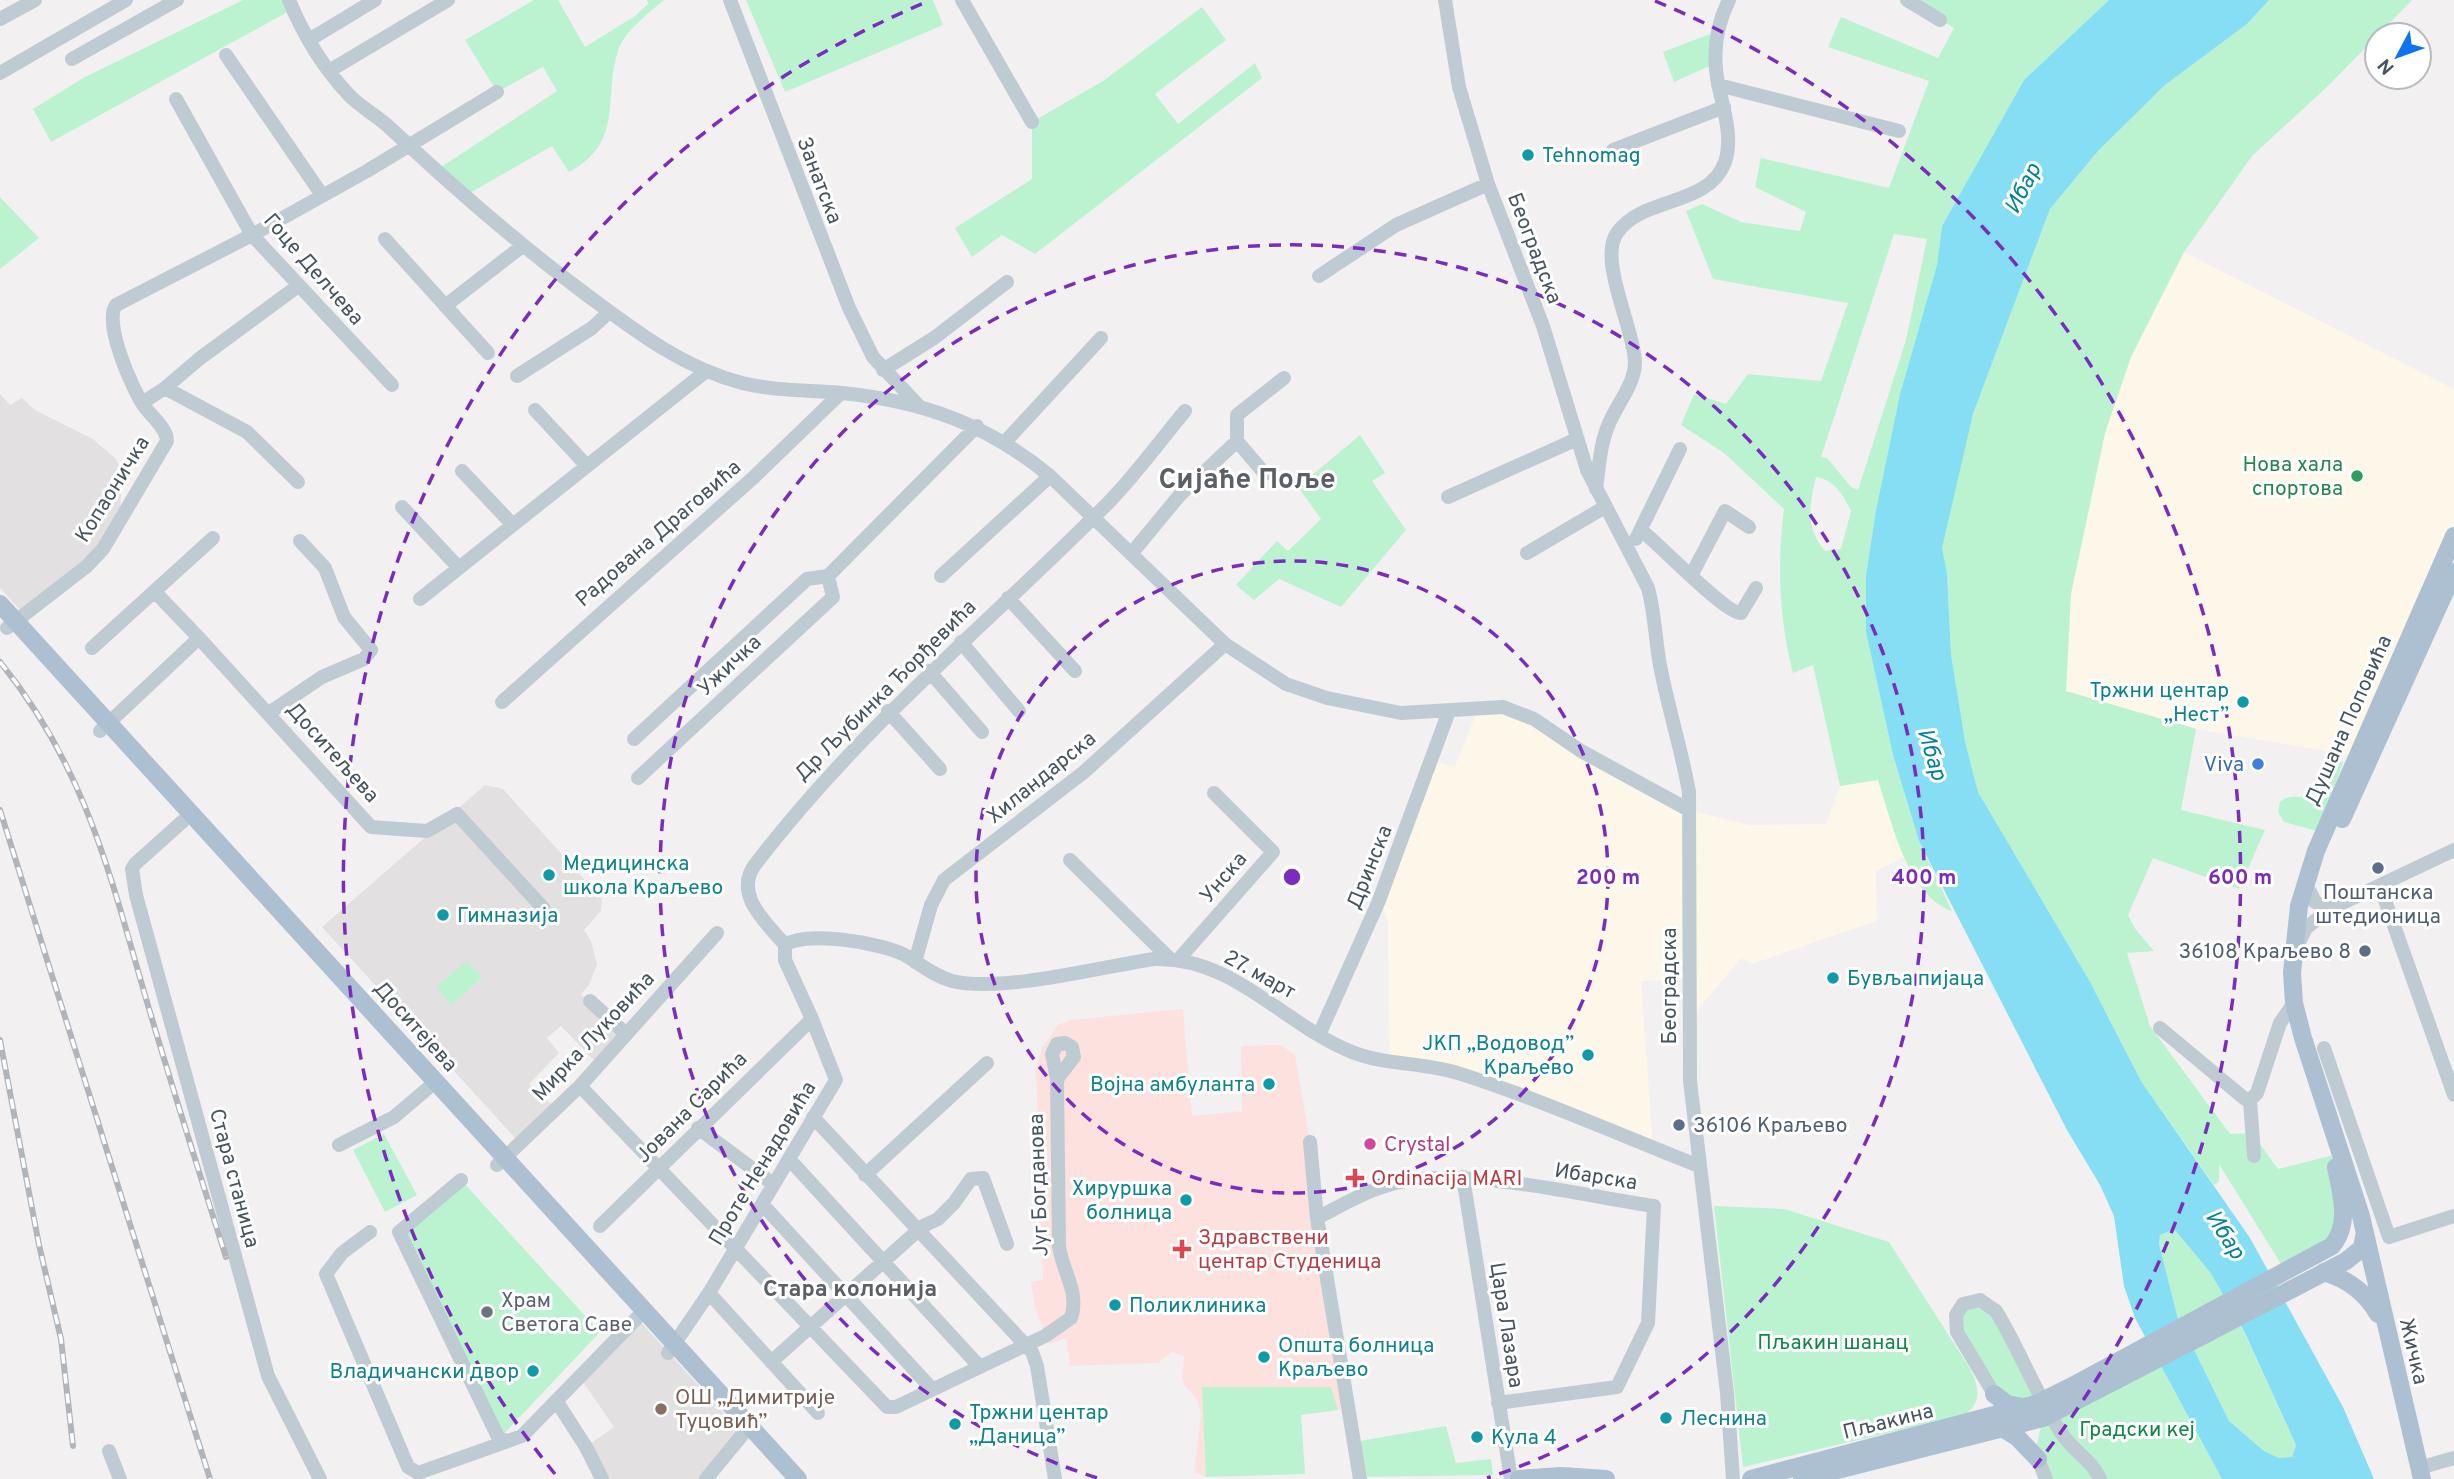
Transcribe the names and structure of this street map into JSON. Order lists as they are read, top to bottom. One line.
{"streets":{"main road":["Душана Поповића","Доситејева","Жичка","Пљакина"],"street":["Занатска","Београдска","Гоце Делчева","Копаоничка","Радована Драговића","Ужичка","Др Љубинка Ђорђевића","Доситељева","Хиландарска","Дринска","Унска","27. март","Мирка Луковића","Јована Сарића","Проте Ненадовића","Ибарска","Стара станица","Југ Богданова","Цара Лазара"]},"crossings":[["Београдска","27. март"],["Гоце Делчева","Копаоничка"],["Копаоничка","Доситејева"],["Др Љубинка Ђорђевића","27. март"],["Др Љубинка Ђорђевића","Проте Ненадовића"],["Душана Поповића","Жичка"],["Хиландарска","27. март"],["Дринска","27. март"],["Унска","27. март"],["27. март","Проте Ненадовића"],["Доситејева","Мирка Луковића"],["Доситејева","Проте Ненадовића"],["Доситејева","Стара станица"],["Јована Сарића","Проте Ненадовића"],["Ибарска","Цара Лазара"]],"districts":["Сијаће Поље","Стара колонија"],"water":["Ибар"],"parks":["Пљакин шанац","Градски кеј"],"places":{"other":["Tehnomag","Нова хала спортова","Тржни центар „Нест”","Viva","Поштанска штедионица","Медицинска школа Краљево","Гимназија","36108 Краљево 8","Бувља пијаца","ЈКП „Водовод” Краљево","Војна амбуланта","36106 Краљево","Crystal","Хируршка болница","Поликлиника","Храм Светога Саве","Општа болница Краљево","Владичански двор","ОШ „Димитрије Туцовић”","Леснина","Тржни центар „Даница”","Кула 4"],"health":["Ordinacija MARI","Здравствени центар Студеница"]},"north":"bottom left","rings":["200 m","400 m","600 m"]}
